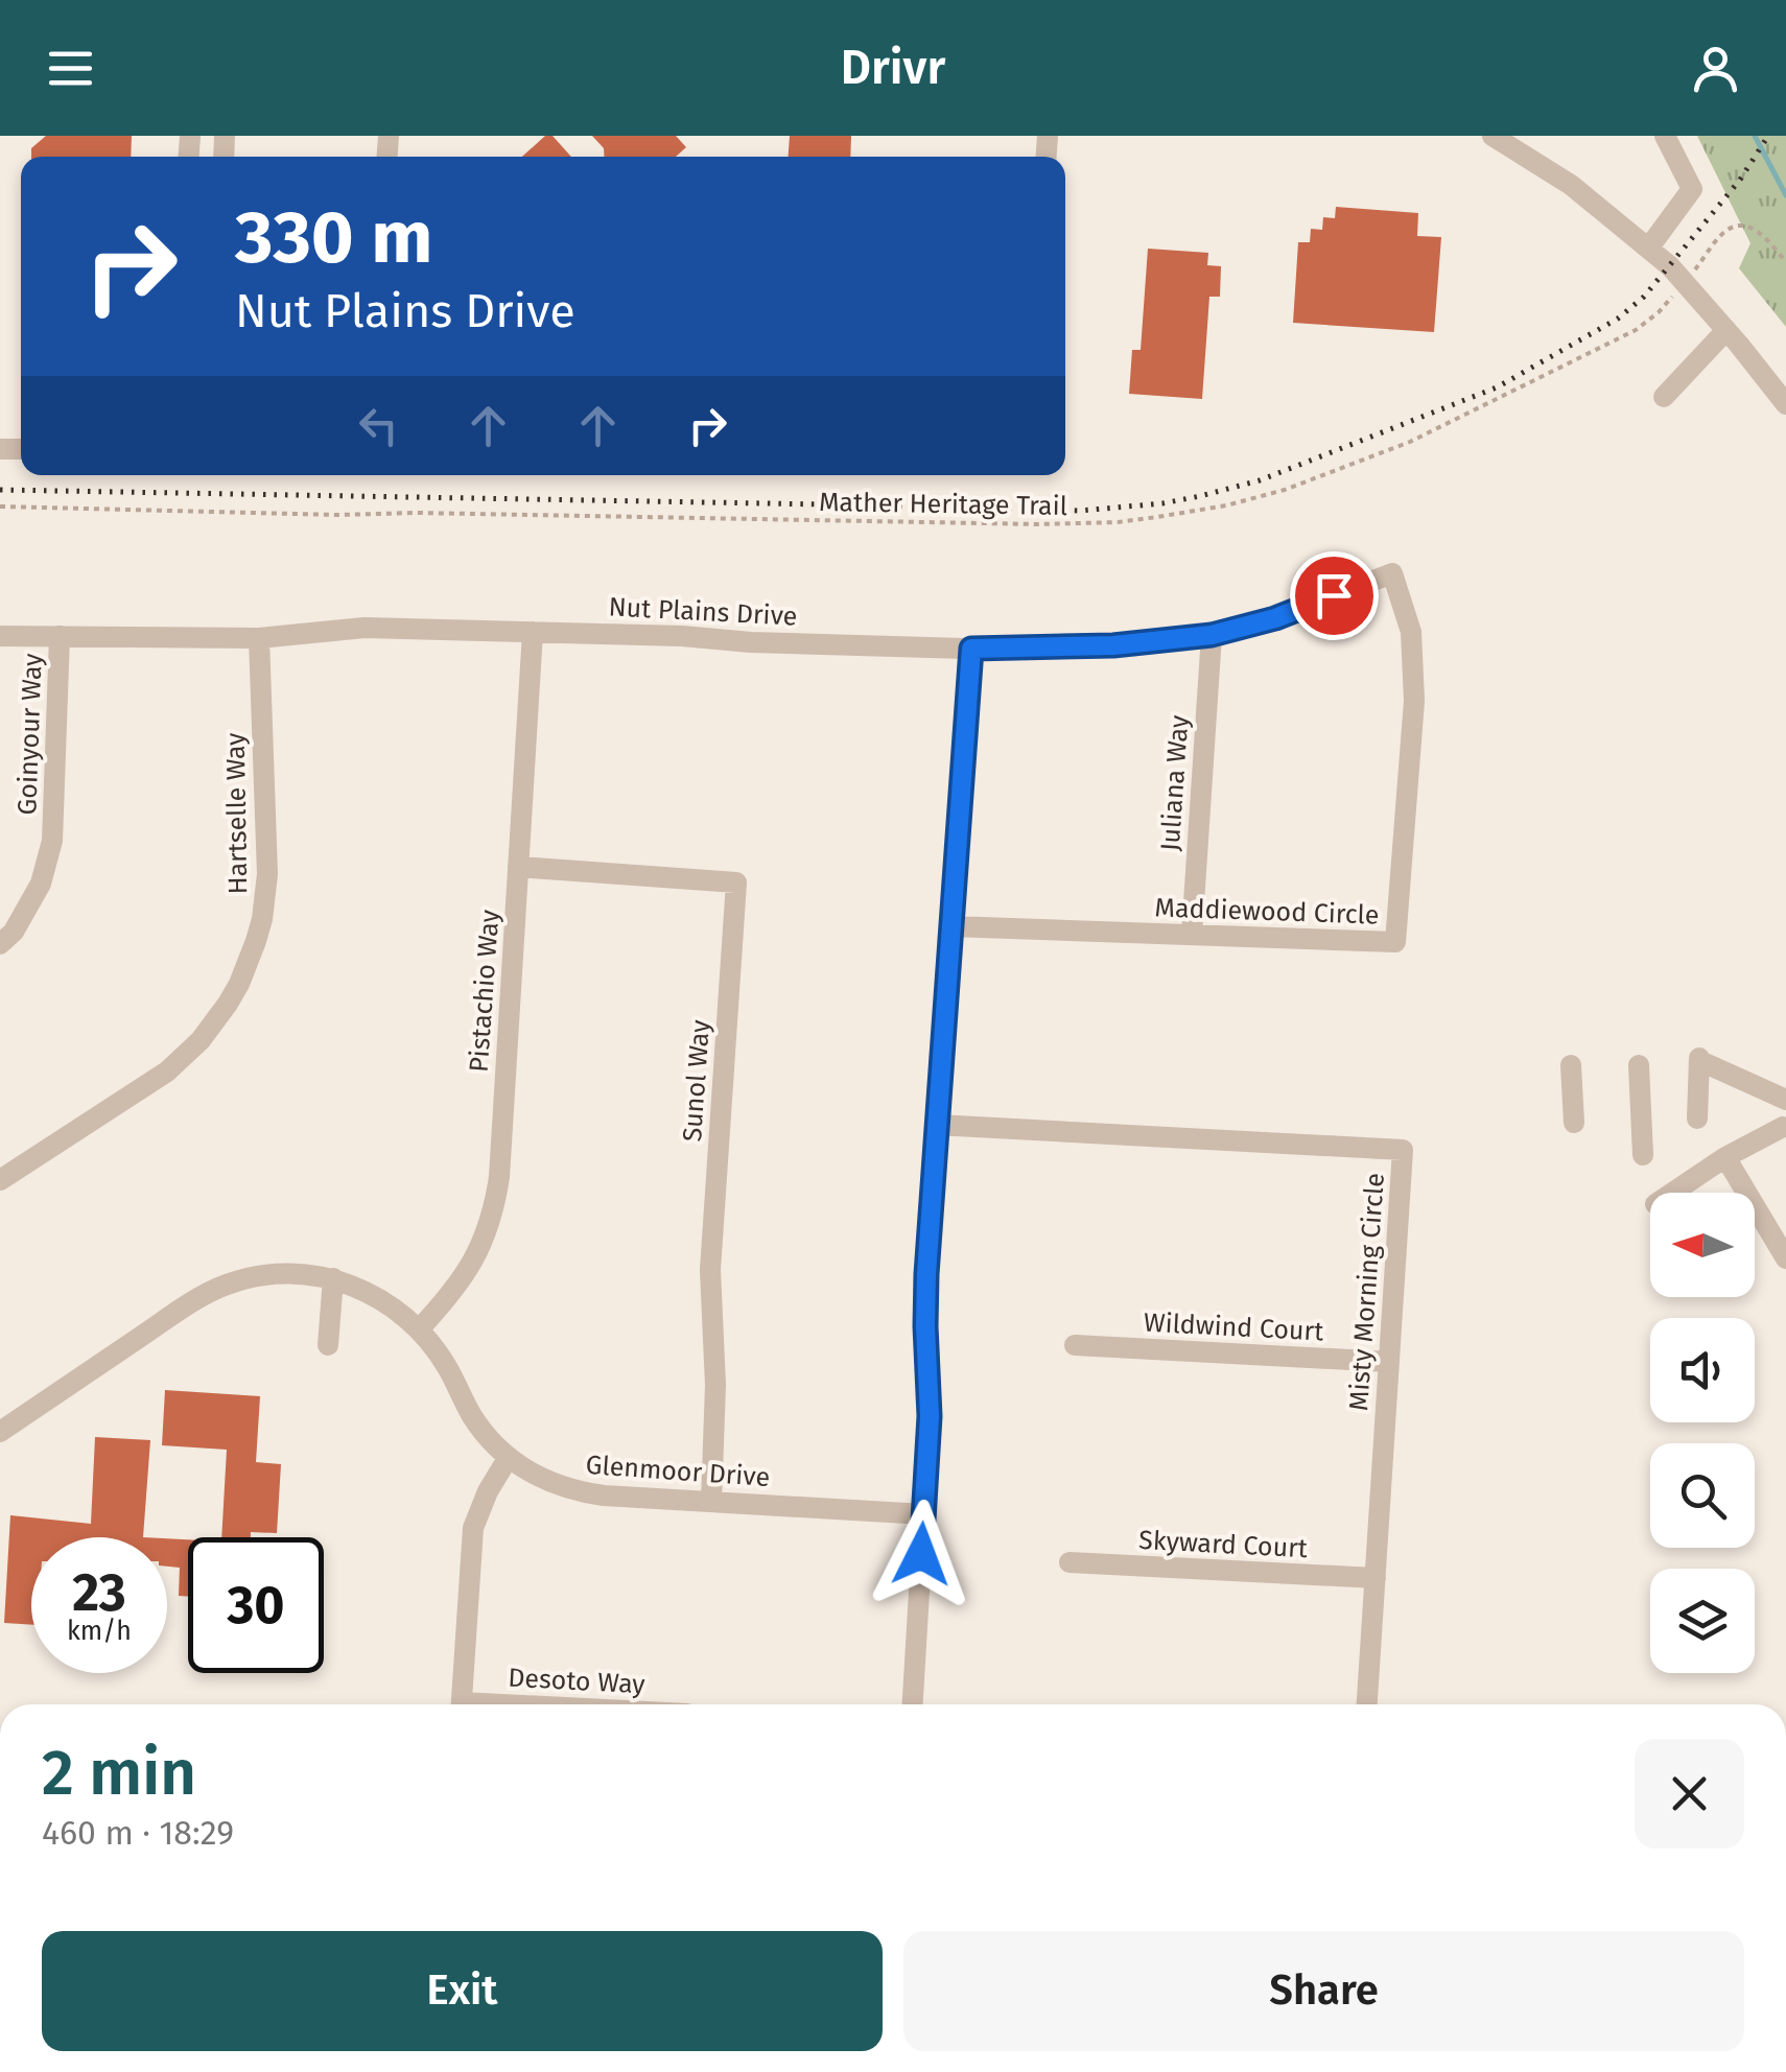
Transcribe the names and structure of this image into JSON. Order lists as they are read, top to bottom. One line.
{"streets":{"street":["Nut Plains Drive","Goinyour Way","Juliana Way","Hartselle Way","Maddiewood Circle","Pistachio Way","Sunol Way","Misty Morning Circle","Wildwind Court","Glenmoor Drive","Skyward Court"],"path":["Mather Heritage Trail"]},"crossings":[["Nut Plains Drive","Goinyour Way"],["Nut Plains Drive","Juliana Way"],["Nut Plains Drive","Hartselle Way"],["Nut Plains Drive","Maddiewood Circle"],["Nut Plains Drive","Pistachio Way"],["Juliana Way","Maddiewood Circle"],["Pistachio Way","Sunol Way"],["Pistachio Way","Glenmoor Drive"],["Sunol Way","Glenmoor Drive"],["Misty Morning Circle","Wildwind Court"],["Misty Morning Circle","Skyward Court"]],"north":"left","page":{"header":"Drivr","turn":["330 m","Nut Plains Drive"],"speed":"23 km/h","limit":"30","heading":["2 min","460 m · 18:29"],"buttons":["Exit","Share"]}}
